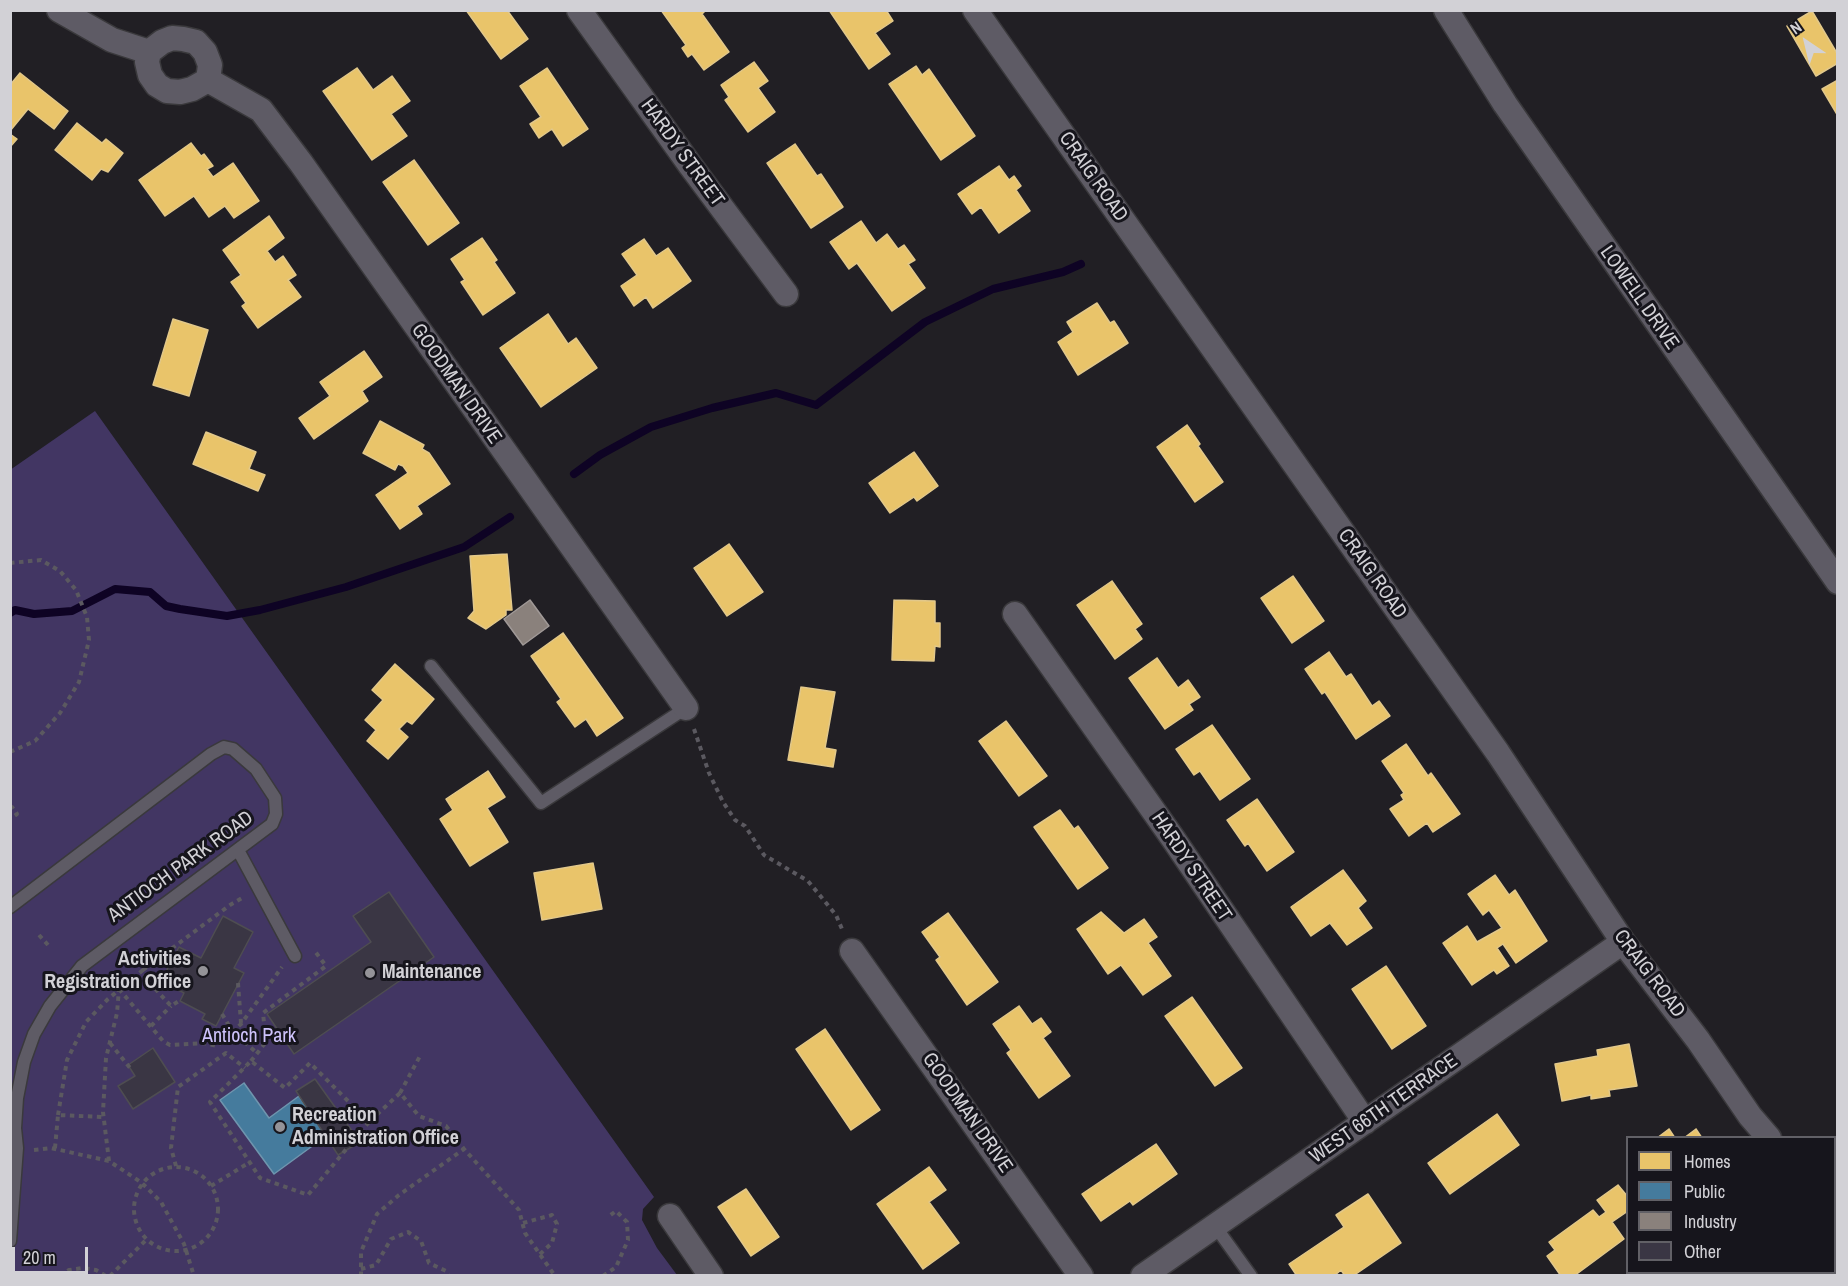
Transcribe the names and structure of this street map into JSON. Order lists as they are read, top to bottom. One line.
{"streets":{"street":["HARDY STREET","CRAIG ROAD","LOWELL DRIVE","GOODMAN DRIVE","WEST 66TH TERRACE"],"lane":["ANTIOCH PARK ROAD"]},"crossings":[["HARDY STREET","WEST 66TH TERRACE"],["CRAIG ROAD","WEST 66TH TERRACE"]],"parks":["Antioch Park"],"places":["Activities Registration Office","Maintenance","Recreation Administration Office"],"legend":["Homes","Public","Industry","Other"],"scale_bar":"20 m","north":"top left"}
